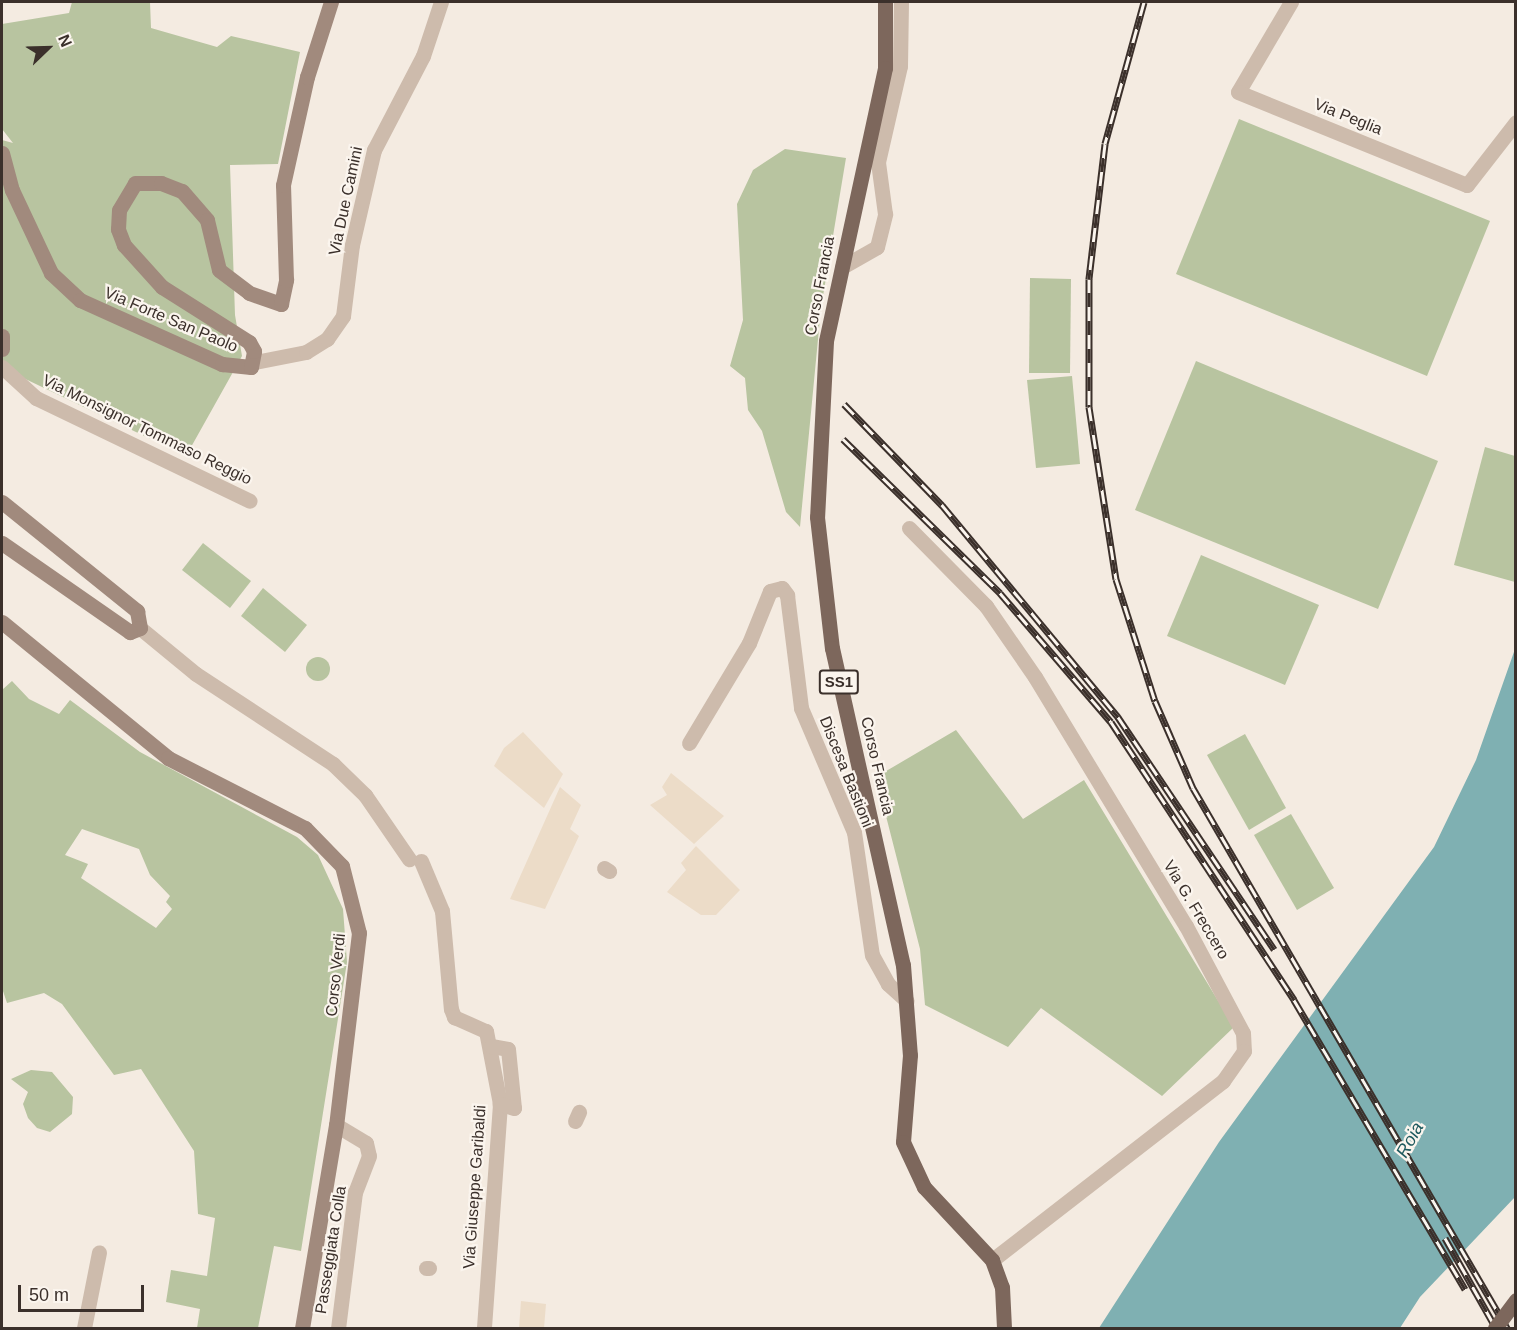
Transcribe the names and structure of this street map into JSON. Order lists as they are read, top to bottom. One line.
{"streets":{"main road":["Corso Francia","SS1"],"street":["Via Peglia","Via Due Camini","Via Forte San Paolo","Via Monsignor Tommaso Reggio","Discesa Bastioni","Via G. Freccero","Corso Verdi","Via Giuseppe Garibaldi","Passeggiata Colla"]},"crossings":[["Via Due Camini","Via Forte San Paolo"],["Corso Francia","Discesa Bastioni"],["Corso Francia","Via G. Freccero"],["Corso Verdi","Passeggiata Colla"]],"water":["Roia"],"scale_bar":"50 m","north":"top right"}
